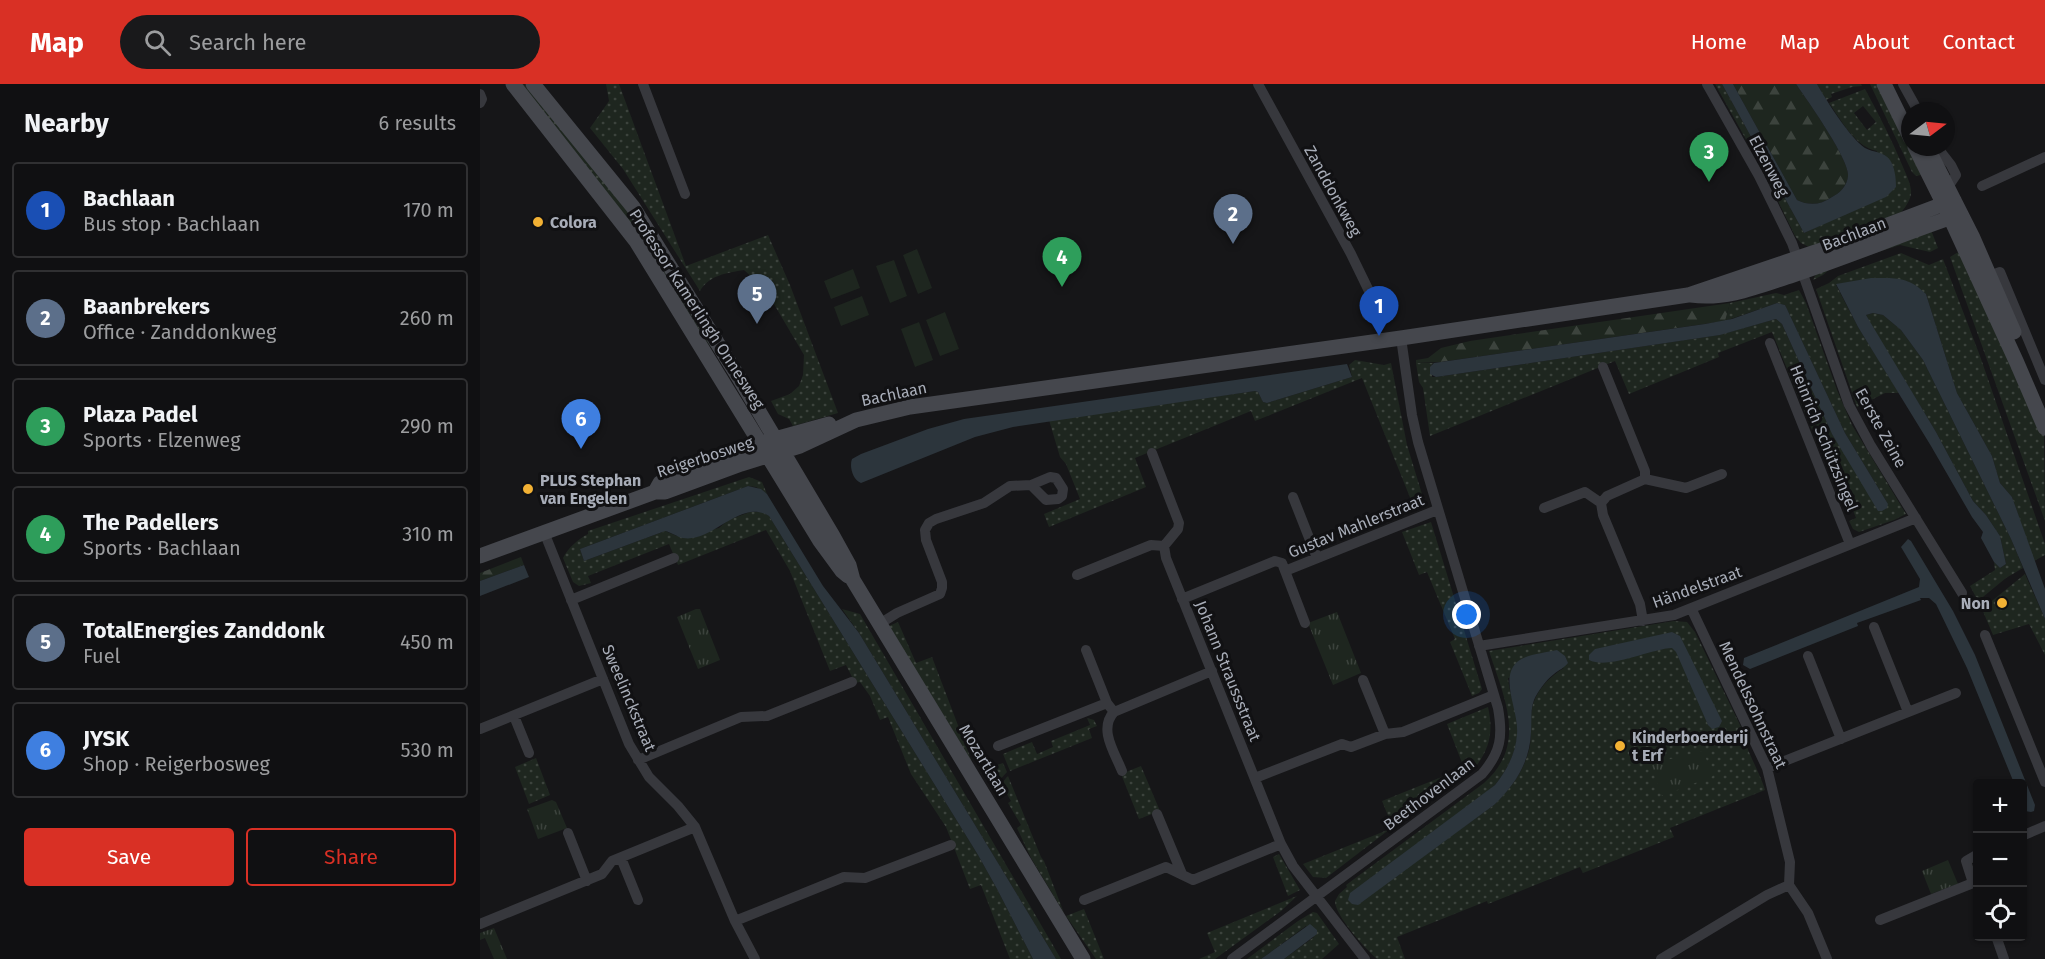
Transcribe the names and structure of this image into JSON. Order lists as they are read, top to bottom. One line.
{"streets":{"main road":["Bachlaan","Professor Kamerlingh Onnesweg","Reigerbosweg","Mozartlaan"],"street":["Elzenweg","Zanddonkweg","Eerste Zeine","Heinrich Schützsingel","Gustav Mahlerstraat","Händelstraat","Johann Straussstraat","Sweelinckstraat","Mendelssohnstraat","Beethovenlaan"]},"crossings":[["Elzenweg","Bachlaan"],["Elzenweg","Eerste Zeine"],["Bachlaan","Professor Kamerlingh Onnesweg"],["Bachlaan","Eerste Zeine"],["Bachlaan","Reigerbosweg"],["Bachlaan","Mozartlaan"],["Bachlaan","Beethovenlaan"],["Professor Kamerlingh Onnesweg","Reigerbosweg"],["Professor Kamerlingh Onnesweg","Mozartlaan"],["Eerste Zeine","Händelstraat"],["Heinrich Schützsingel","Händelstraat"],["Reigerbosweg","Sweelinckstraat"],["Reigerbosweg","Mozartlaan"],["Gustav Mahlerstraat","Johann Straussstraat"],["Gustav Mahlerstraat","Beethovenlaan"],["Händelstraat","Mendelssohnstraat"],["Händelstraat","Beethovenlaan"],["Johann Straussstraat","Beethovenlaan"]],"places":["Colora","PLUS Stephan van Engelen","Non","Kinderboerderij t Erf"],"north":"right","page":{"header":"Map","search":"Search here","nav":["Home","Map","About","Contact"],"heading":["Nearby","6 results"],"pins":["3","2","4","5","1","6"],"list":[{"mark":"1","name":"Bachlaan","note":"Bus stop · Bachlaan","value":"170 m"},{"mark":"2","name":"Baanbrekers","note":"Office · Zanddonkweg","value":"260 m"},{"mark":"3","name":"Plaza Padel","note":"Sports · Elzenweg","value":"290 m"},{"mark":"4","name":"The Padellers","note":"Sports · Bachlaan","value":"310 m"},{"mark":"5","name":"TotalEnergies Zanddonk","note":"Fuel","value":"450 m"},{"mark":"6","name":"JYSK","note":"Shop · Reigerbosweg","value":"530 m"}],"map_buttons":["+","−"],"buttons":["Save","Share"]}}
